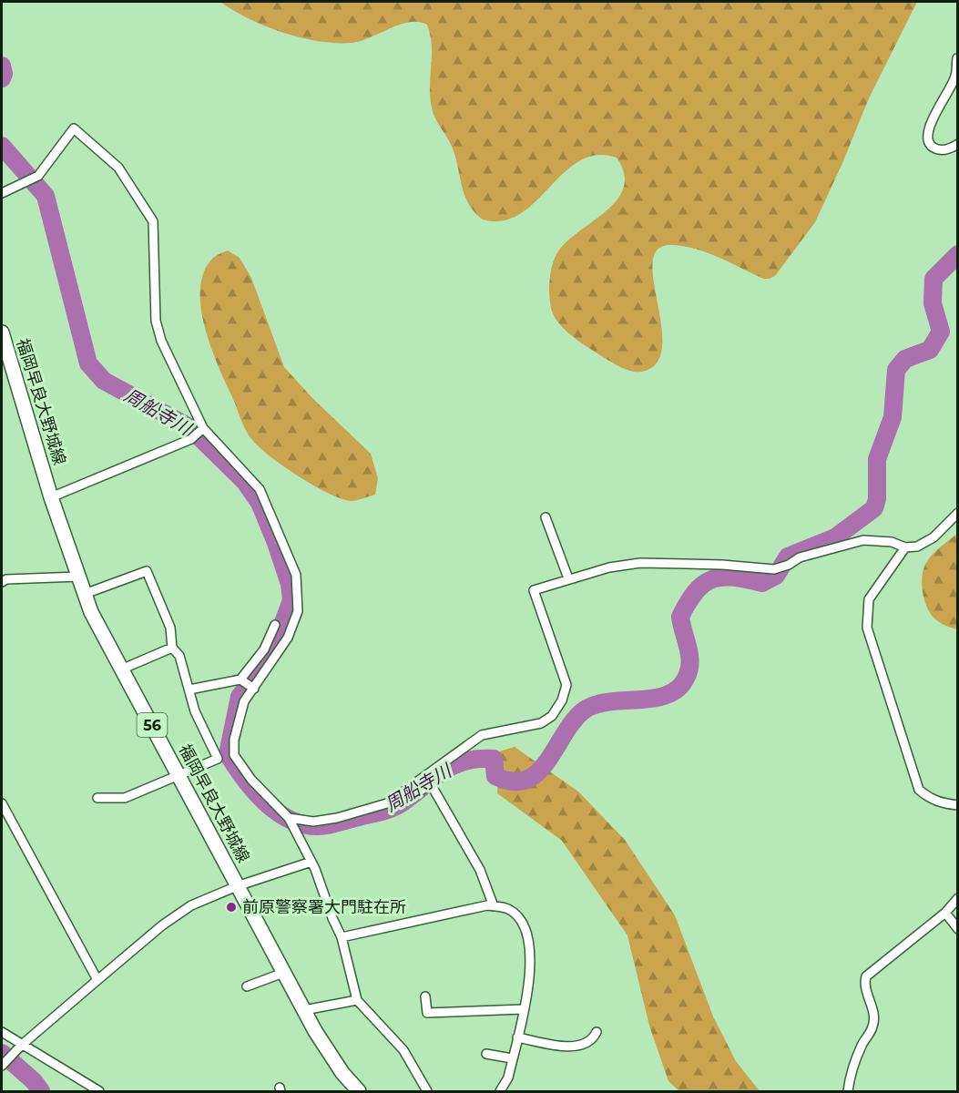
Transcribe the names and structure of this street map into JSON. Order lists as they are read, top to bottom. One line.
{"streets":{"main road":["福岡早良大野城線","56"]},"water":["周船寺川"],"places":["前原警察署大門駐在所"]}
